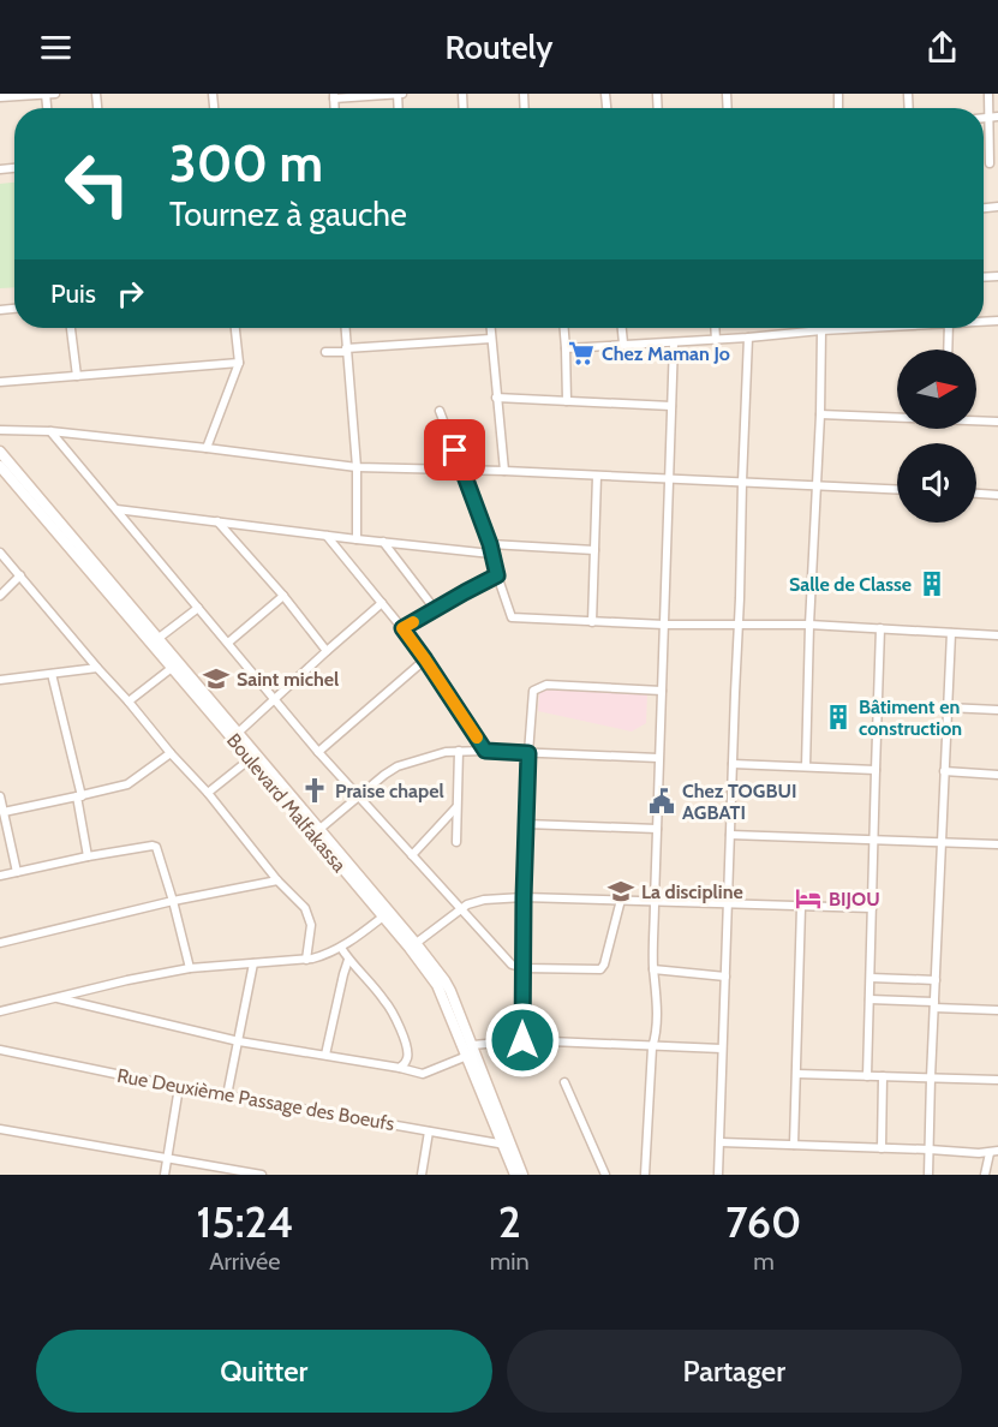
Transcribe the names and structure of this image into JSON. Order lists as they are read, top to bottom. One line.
{"streets":{"main road":["Boulevard Malfakassa"],"street":["Rue Deuxième Passage des Boeufs"]},"crossings":[["Boulevard Malfakassa","Rue Deuxième Passage des Boeufs"]],"places":{"supermarket":["Chez Maman Jo"],"building":["Salle de Classe","Bâtiment en construction"],"school or university":["Saint michel","La discipline"],"church":["Praise chapel"],"public building":["Chez TOGBUI AGBATI"],"hotel":["BIJOU"]},"north":"right","page":{"header":"Routely","turn":["300 m","Tournez à gauche"],"then":"Puis","eta":["15:24","Arrivée","2","min","760","m"],"buttons":["Quitter","Partager"]}}
